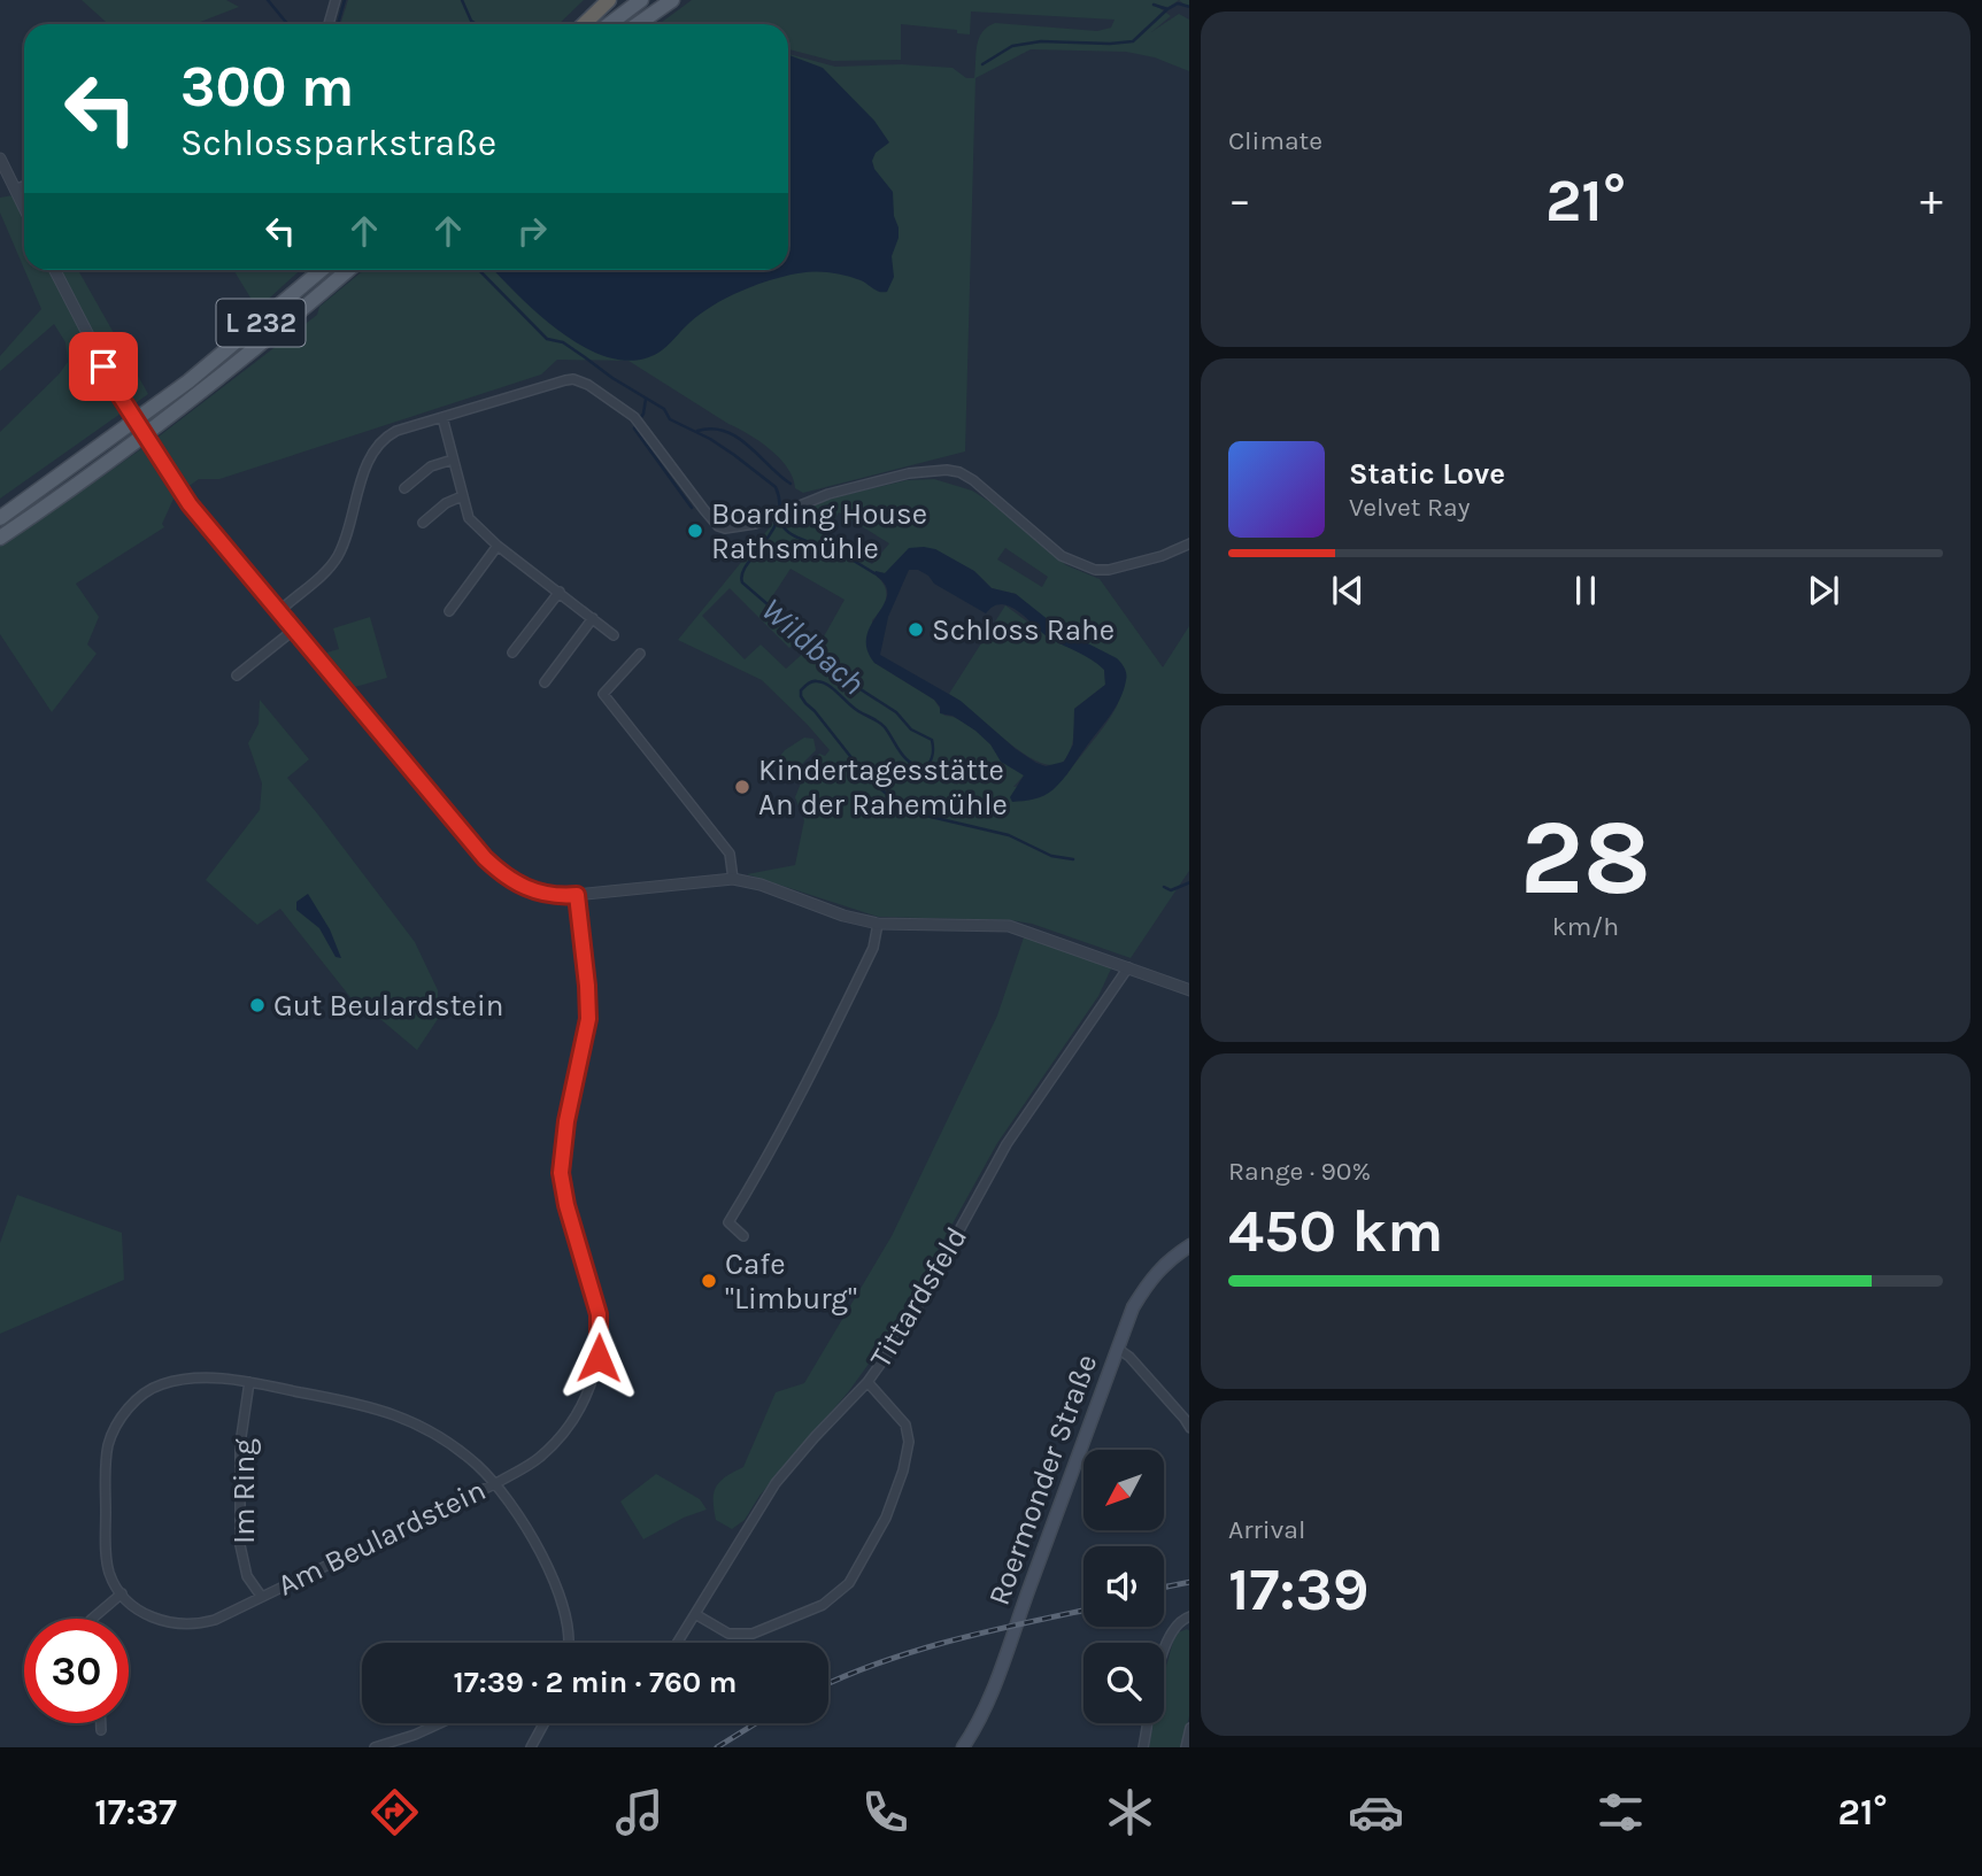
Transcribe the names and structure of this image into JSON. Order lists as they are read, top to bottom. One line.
{"streets":{"main road":["L 232","Roermonder Straße"],"street":["Tittardsfeld","Im Ring","Am Beulardstein"]},"crossings":[["Im Ring","Am Beulardstein"]],"water":["Wildbach"],"places":["Boarding House Rathsmühle","Schloss Rahe","Kindertagesstätte An der Rahemühle","Gut Beulardstein","Cafe \"Limburg\""],"north":"bottom left","page":{"tile":["Climate",["28","km/h"],["Range · 90%","450 km"],["Arrival","17:39"]],"turn":["300 m","Schlossparkstraße"],"heat":["−","21°","+"],"song":["Static Love","Velvet Ray"],"limit":"30","trip":"17:39 · 2 min · 760 m","tabs":["17:37","21°"]}}
